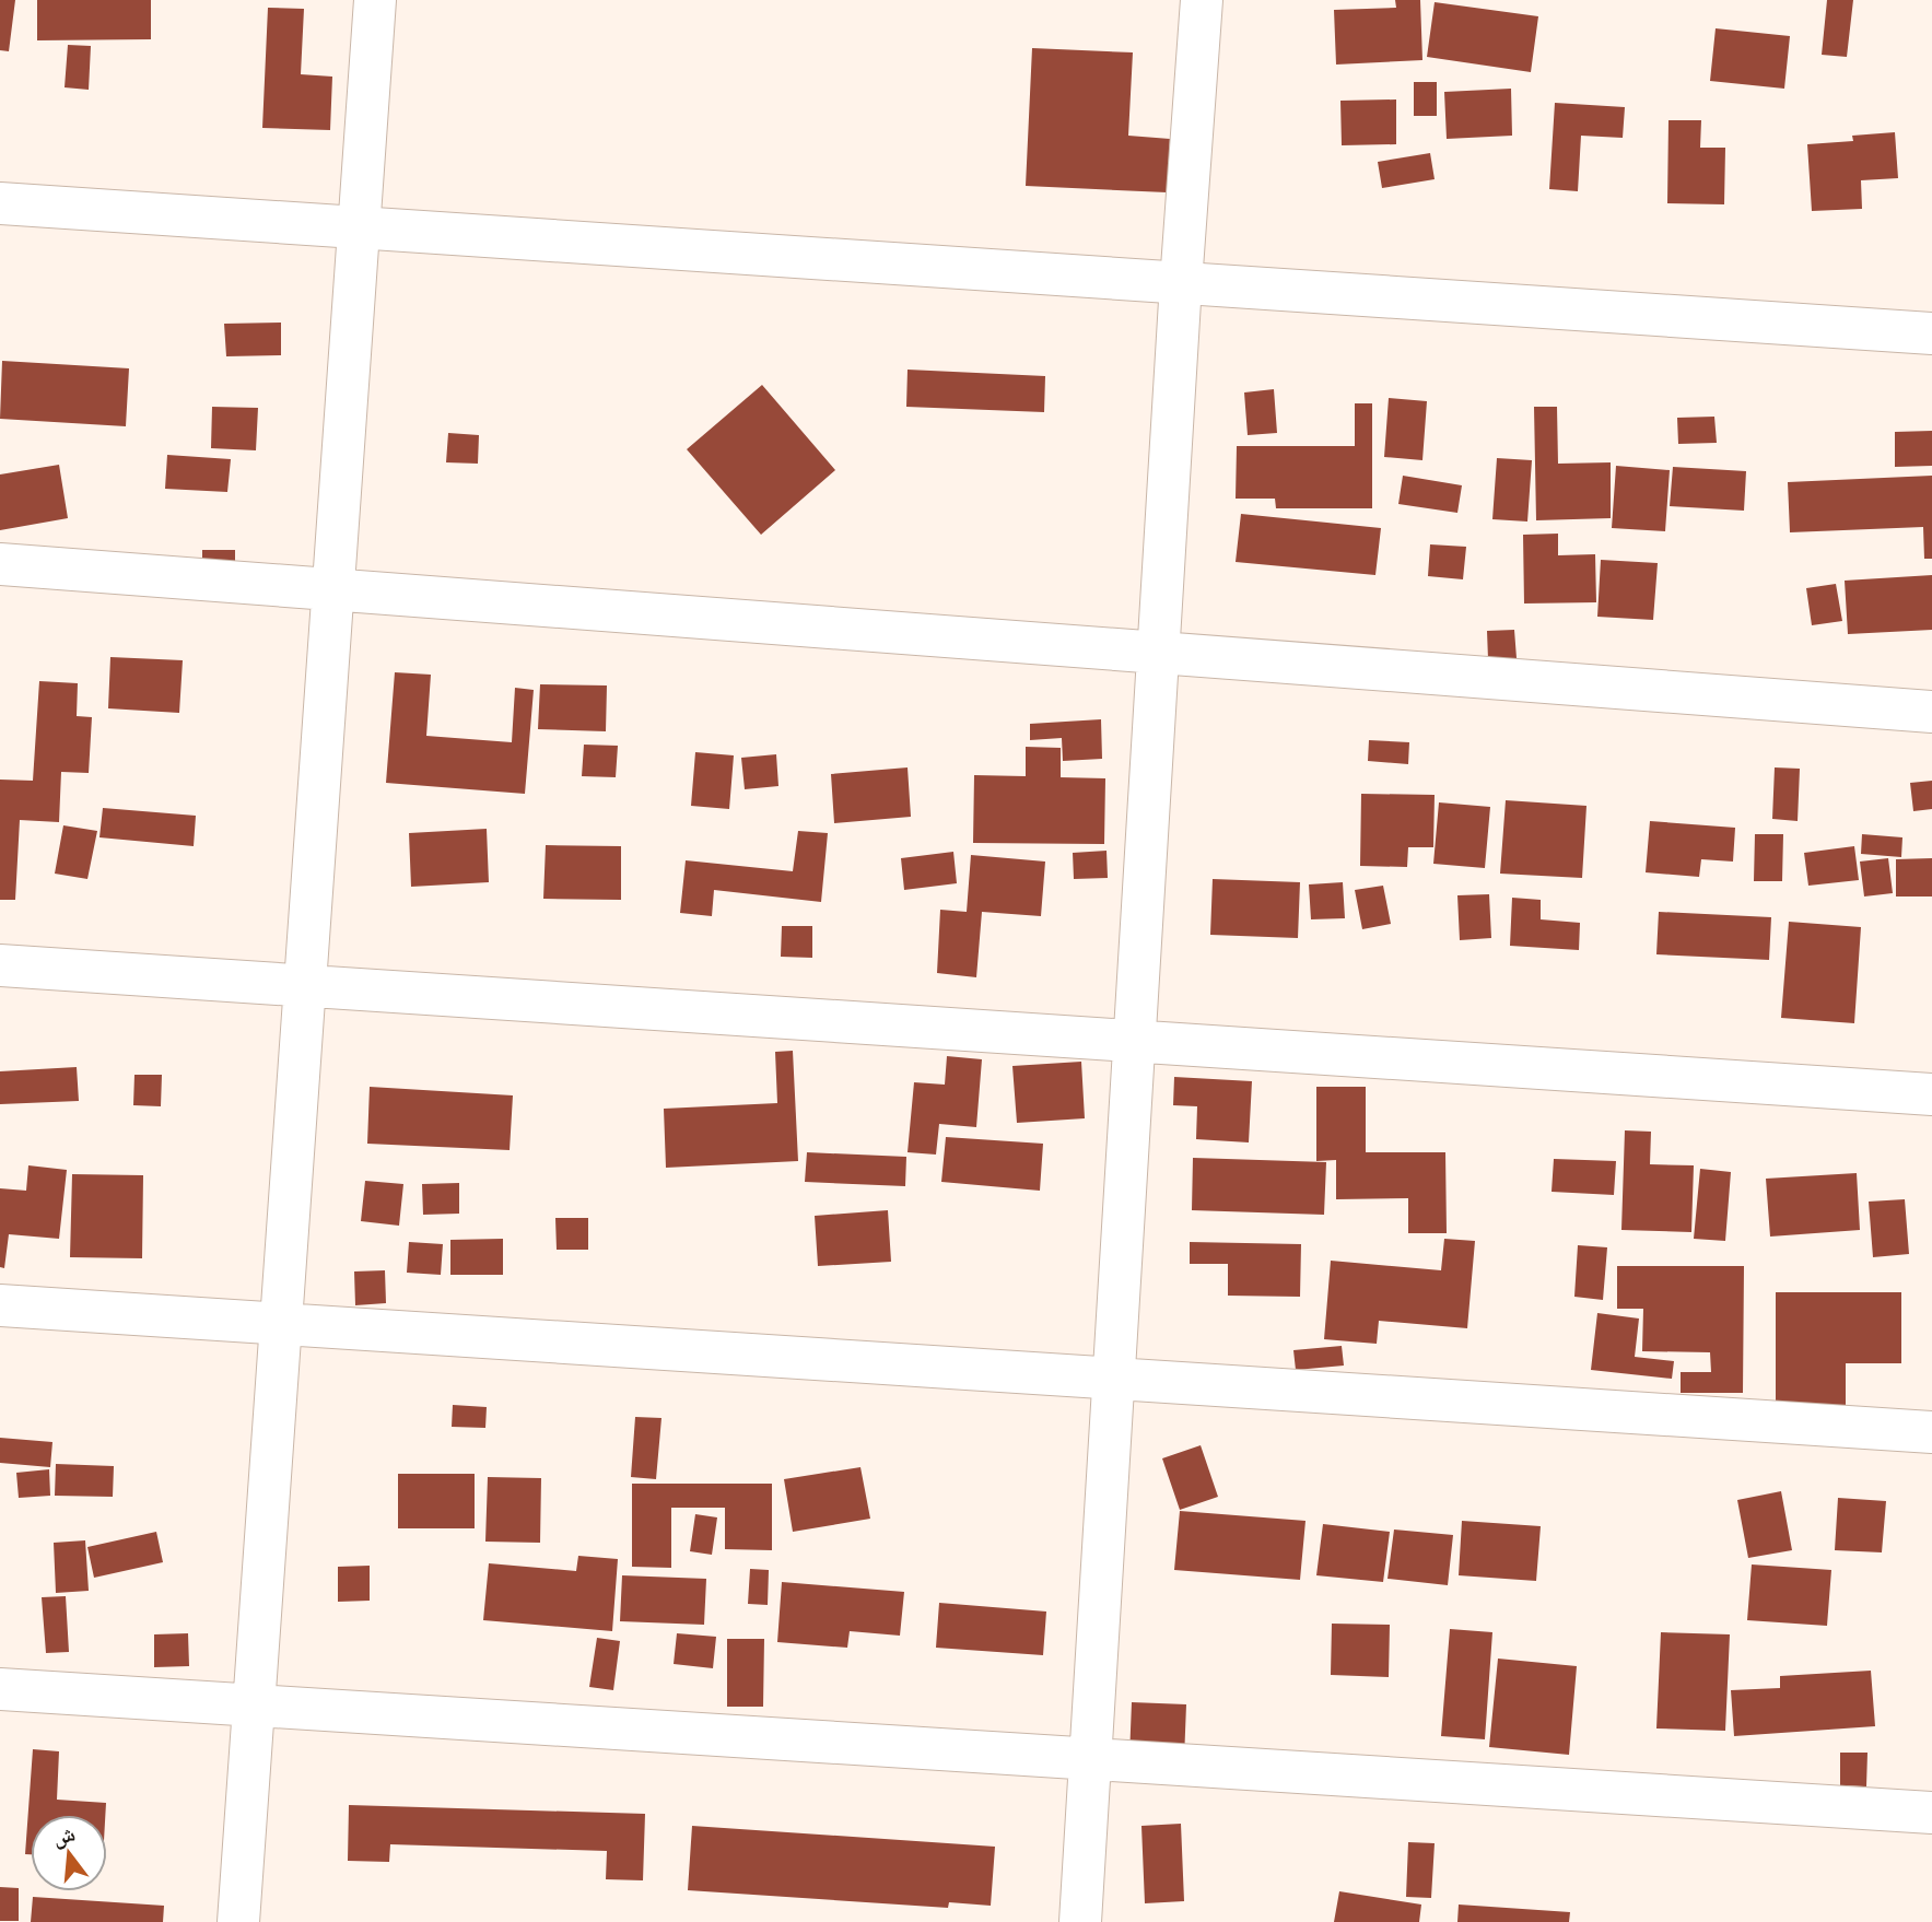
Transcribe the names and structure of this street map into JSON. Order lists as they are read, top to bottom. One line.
{"north":"top"}
